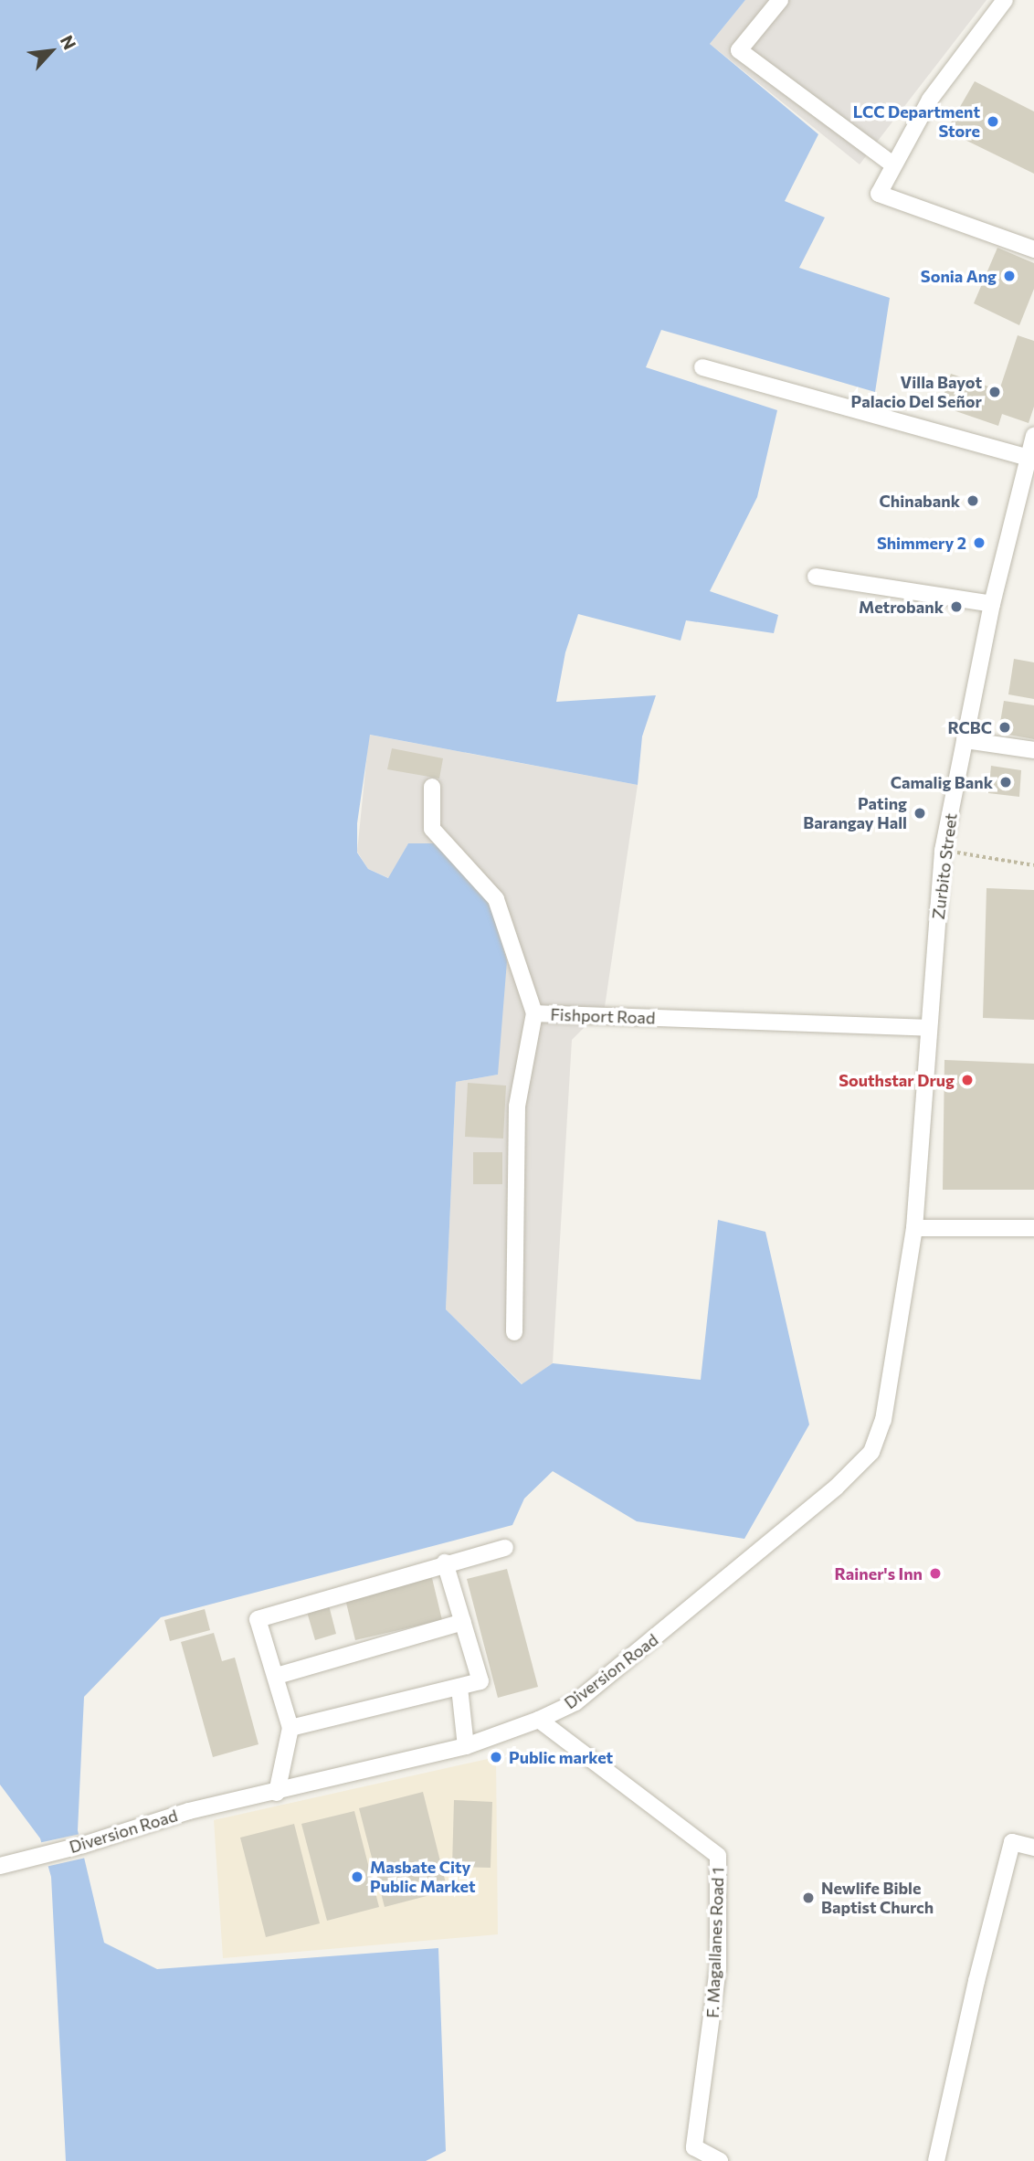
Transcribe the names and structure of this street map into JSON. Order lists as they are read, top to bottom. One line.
{"streets":{"street":["Zurbito Street","Fishport Road","Diversion Road","F. Magallanes Road 1"]},"crossings":[["Zurbito Street","Fishport Road"],["Zurbito Street","Diversion Road"],["Diversion Road","F. Magallanes Road 1"]],"places":["LCC Department Store","Sonia Ang","Villa Bayot Palacio Del Señor","Chinabank","Shimmery 2","Metrobank","RCBC","Camalig Bank","Pating Barangay Hall","Southstar Drug","Rainer's Inn","Public market","Masbate City Public Market","Newlife Bible Baptist Church"],"north":"top right"}
